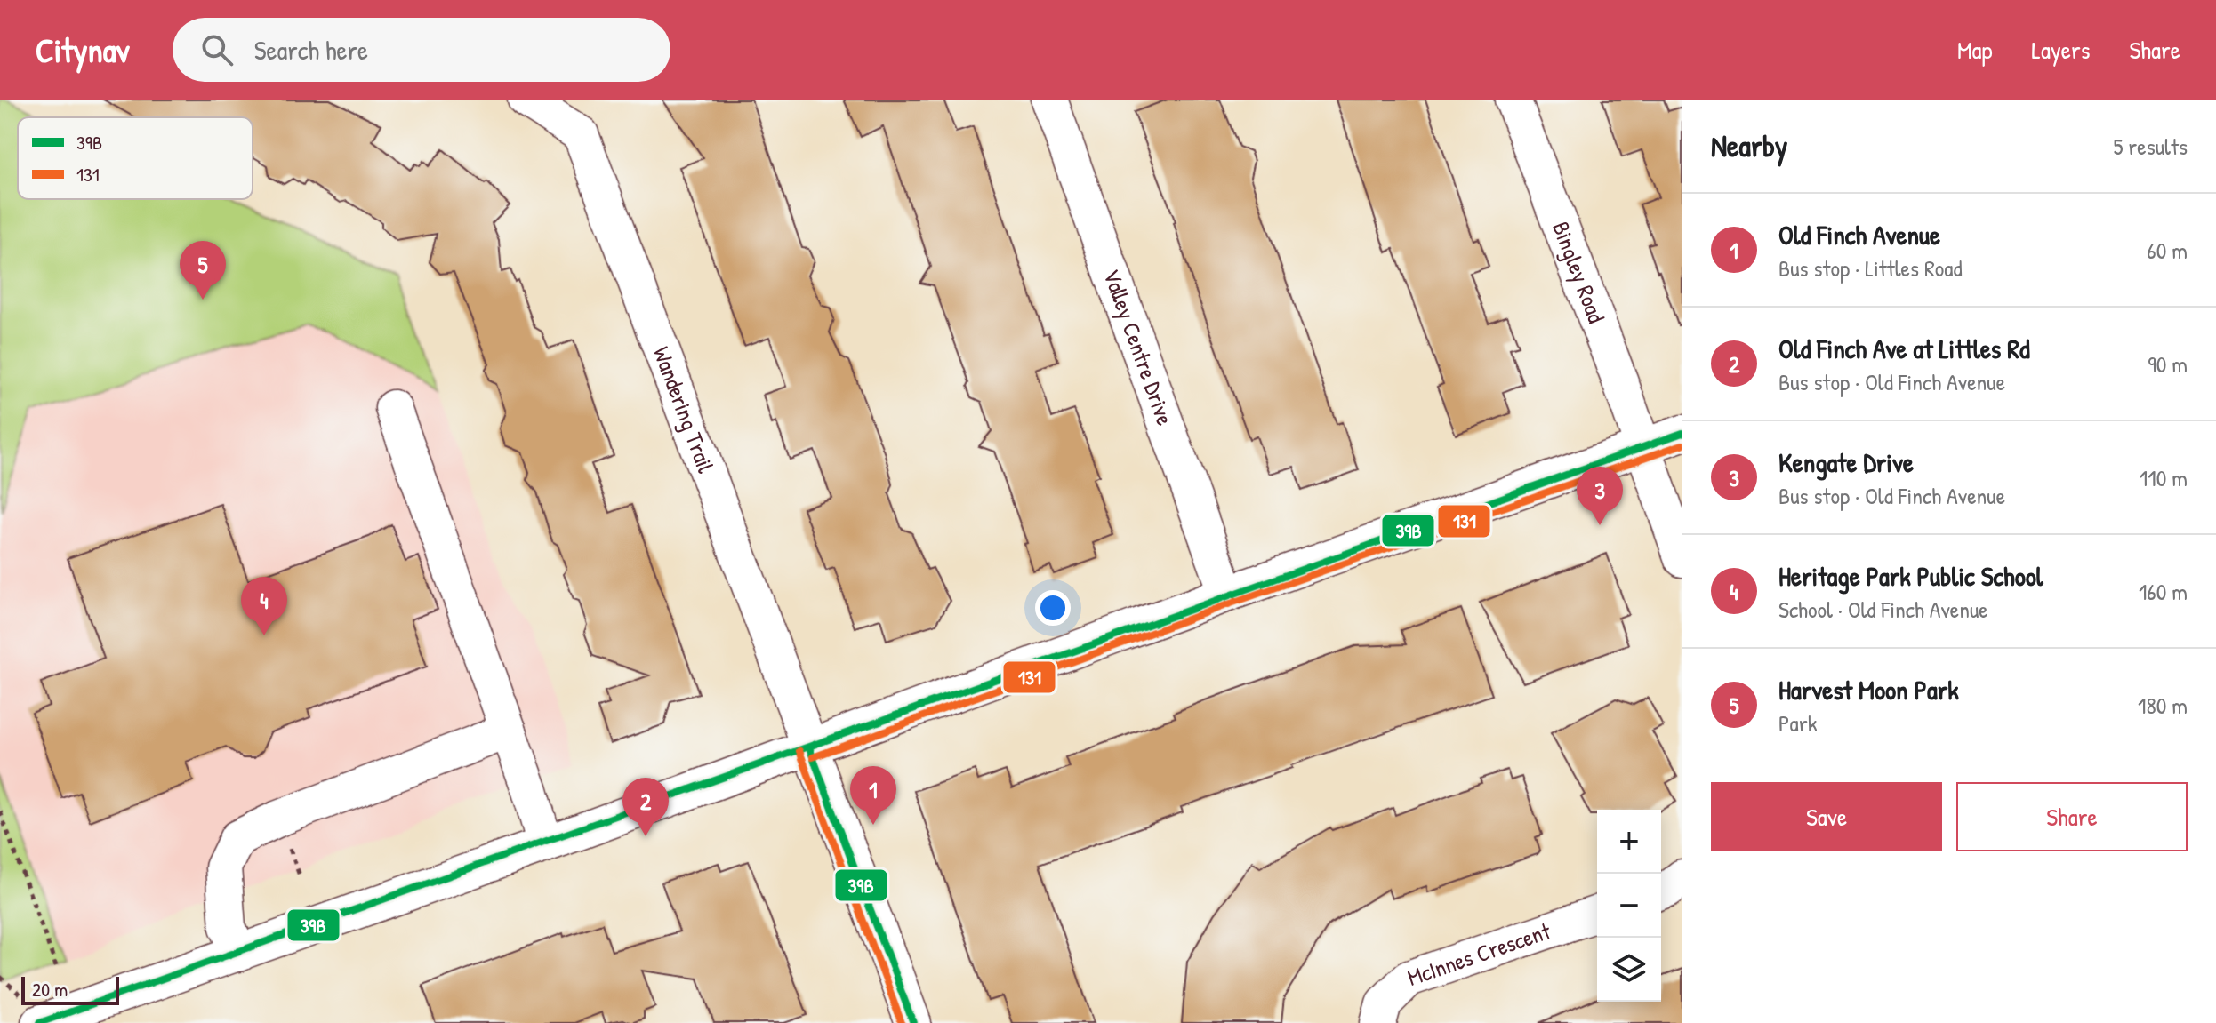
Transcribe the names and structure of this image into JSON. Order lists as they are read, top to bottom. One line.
{"streets":{"street":["Bingley Road","Valley Centre Drive","Wandering Trail","McInnes Crescent"]},"lines":["transit line 39B","transit line 131"],"legend":["39B","131"],"scale_bar":"20 m","page":{"header":"Citynav","search":"Search here","nav":["Map","Layers","Share"],"heading":["Nearby","5 results"],"list":[{"mark":"1","name":"Old Finch Avenue","note":"Bus stop · Littles Road","value":"60 m"},{"mark":"2","name":"Old Finch Ave at Littles Rd","note":"Bus stop · Old Finch Avenue","value":"90 m"},{"mark":"3","name":"Kengate Drive","note":"Bus stop · Old Finch Avenue","value":"110 m"},{"mark":"4","name":"Heritage Park Public School","note":"School · Old Finch Avenue","value":"160 m"},{"mark":"5","name":"Harvest Moon Park","note":"Park","value":"180 m"}],"pins":["5","3","4","1","2"],"buttons":["Save","Share"],"map_buttons":["+","−"],"scale":"20 m"}}
